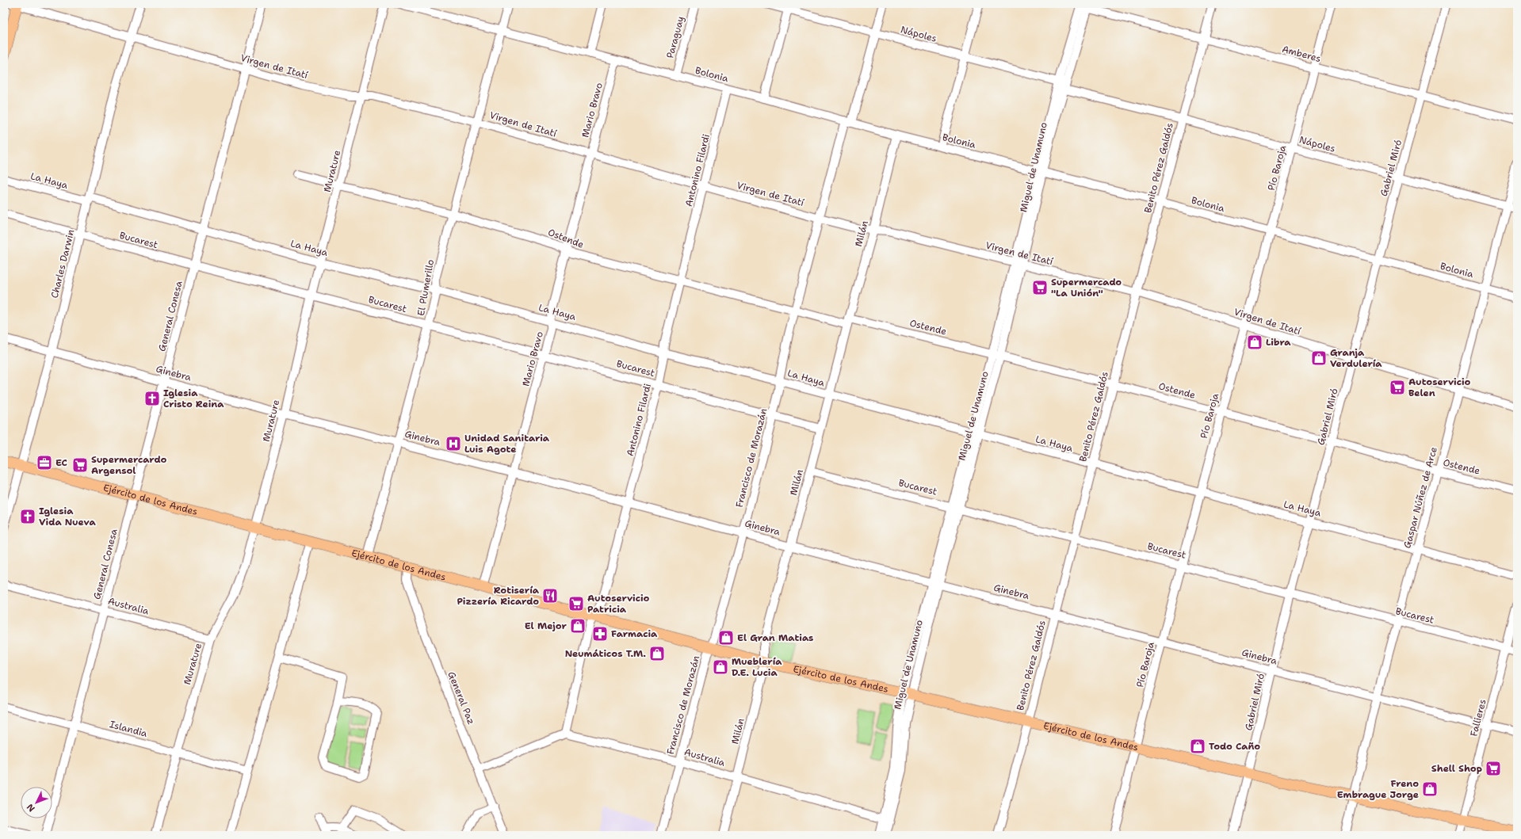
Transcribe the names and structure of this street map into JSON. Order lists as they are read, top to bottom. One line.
{"streets":{"main road":["Ejército de los Andes"],"street":["Nápoles","Paraguay","Amberes","Virgen de Itatí","Bolonia","Mario Bravo","Miguel de Unamuno","Benito Pérez Galdós","Pío Baroja","Gabriel Miró","Antonino Filardi","Murature","La Haya","Milán","Ostende","Bucarest","Charles Darwin","El Plumerillo","General Conesa","Ginebra","Francisco de Morazán","Gaspar Núñez de Arce","Australia","General Paz","Fallieres","Islandia"]},"crossings":[["Nápoles","Miguel de Unamuno"],["Nápoles","Benito Pérez Galdós"],["Nápoles","Pío Baroja"],["Nápoles","Gabriel Miró"],["Nápoles","Francisco de Morazán"],["Nápoles","Gaspar Núñez de Arce"],["Paraguay","Bolonia"],["Amberes","Miguel de Unamuno"],["Amberes","Benito Pérez Galdós"],["Amberes","Pío Baroja"],["Amberes","Gabriel Miró"],["Virgen de Itatí","Mario Bravo"],["Virgen de Itatí","Miguel de Unamuno"],["Virgen de Itatí","Benito Pérez Galdós"],["Virgen de Itatí","Pío Baroja"],["Virgen de Itatí","Gabriel Miró"],["Virgen de Itatí","Antonino Filardi"],["Virgen de Itatí","Murature"],["Virgen de Itatí","Milán"],["Virgen de Itatí","Charles Darwin"],["Virgen de Itatí","El Plumerillo"],["Virgen de Itatí","General Conesa"],["Virgen de Itatí","Francisco de Morazán"],["Virgen de Itatí","Gaspar Núñez de Arce"],["Bolonia","Mario Bravo"],["Bolonia","Miguel de Unamuno"],["Bolonia","Benito Pérez Galdós"],["Bolonia","Pío Baroja"],["Bolonia","Gabriel Miró"],["Bolonia","Antonino Filardi"],["Bolonia","Milán"],["Bolonia","El Plumerillo"],["Bolonia","Francisco de Morazán"],["Bolonia","Gaspar Núñez de Arce"],["Mario Bravo","La Haya"],["Mario Bravo","Ostende"],["Mario Bravo","Bucarest"],["Mario Bravo","Ginebra"],["Mario Bravo","Ejército de los Andes"],["Miguel de Unamuno","La Haya"],["Miguel de Unamuno","Ostende"],["Miguel de Unamuno","Bucarest"],["Miguel de Unamuno","Ginebra"],["Miguel de Unamuno","Ejército de los Andes"],["Miguel de Unamuno","Australia"],["Benito Pérez Galdós","La Haya"],["Benito Pérez Galdós","Ostende"],["Benito Pérez Galdós","Bucarest"],["Benito Pérez Galdós","Ginebra"],["Benito Pérez Galdós","Ejército de los Andes"],["Pío Baroja","La Haya"],["Pío Baroja","Ostende"],["Pío Baroja","Bucarest"],["Pío Baroja","Ginebra"],["Pío Baroja","Ejército de los Andes"],["Gabriel Miró","La Haya"],["Gabriel Miró","Ostende"],["Gabriel Miró","Bucarest"],["Gabriel Miró","Ginebra"],["Gabriel Miró","Ejército de los Andes"],["Antonino Filardi","La Haya"],["Antonino Filardi","Ostende"],["Antonino Filardi","Bucarest"],["Antonino Filardi","Ginebra"],["Antonino Filardi","Ejército de los Andes"],["Antonino Filardi","Australia"],["Murature","La Haya"],["Murature","Ostende"],["Murature","Bucarest"],["Murature","Ginebra"],["Murature","Ejército de los Andes"],["Murature","Australia"],["Murature","Islandia"],["La Haya","Milán"],["La Haya","Charles Darwin"],["La Haya","El Plumerillo"],["La Haya","General Conesa"],["La Haya","Francisco de Morazán"],["La Haya","Gaspar Núñez de Arce"],["Milán","Ostende"],["Milán","Bucarest"],["Milán","Ginebra"],["Milán","Ejército de los Andes"],["Milán","Australia"],["Ostende","El Plumerillo"],["Ostende","Francisco de Morazán"],["Ostende","Gaspar Núñez de Arce"],["Bucarest","Charles Darwin"],["Bucarest","El Plumerillo"],["Bucarest","General Conesa"],["Bucarest","Francisco de Morazán"],["Bucarest","Gaspar Núñez de Arce"],["Bucarest","Fallieres"],["Charles Darwin","Ginebra"],["Charles Darwin","Ejército de los Andes"],["El Plumerillo","Ginebra"],["El Plumerillo","Ejército de los Andes"],["General Conesa","Ginebra"],["General Conesa","Ejército de los Andes"],["General Conesa","Australia"],["General Conesa","Islandia"],["Ginebra","Francisco de Morazán"],["Ginebra","Gaspar Núñez de Arce"],["Ginebra","Fallieres"],["Francisco de Morazán","Ejército de los Andes"],["Francisco de Morazán","Australia"],["Gaspar Núñez de Arce","Ejército de los Andes"],["Ejército de los Andes","General Paz"],["Ejército de los Andes","Fallieres"]],"places":{"supermarket":["Supermercado \"La Unión\"","Autoservicio Belen","Supermercardo Argensol","Autoservicio Patricia","Shell Shop"],"shop":["Libra","Granja Verdulería","El Mejor","El Gran Matias","Neumáticos T.M.","Mueblería D.E. Lucia","Todo Caño","Freno Embrague Jorge"],"church":["Iglesia Cristo Reina","Iglesia Vida Nueva"],"hospital":["Unidad Sanitaria Luis Agote"],"office":["EC"],"restaurant":["Rotisería Pizzería Ricardo"],"pharmacy":["Farmacia"]},"north":"bottom left"}
